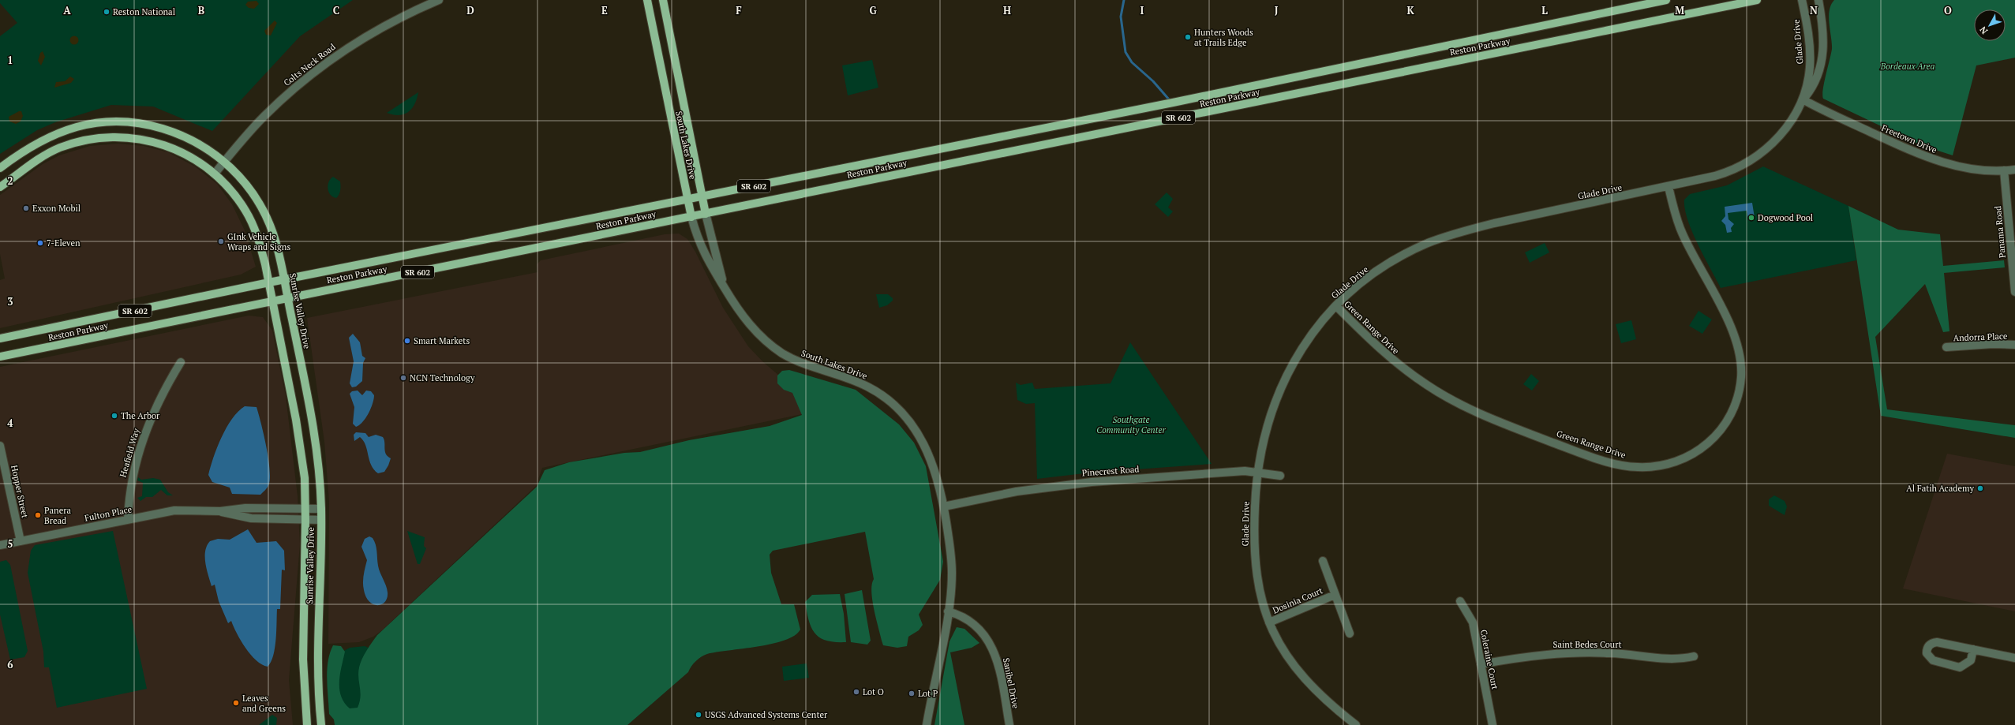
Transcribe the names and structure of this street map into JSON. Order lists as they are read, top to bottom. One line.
{"streets":{"main road":["Reston Parkway","SR 602","South Lakes Drive","Sunrise Valley Drive"],"street":["Glade Drive","Colts Neck Road","Freetown Drive","Panama Road","Green Range Drive","Andorra Place","Heafield Way","Pinecrest Road","Hopper Street","Fulton Place","Dosinia Court","Saint Bedes Court","Coleraine Court","Sanibel Drive"]},"crossings":[["Glade Drive","Freetown Drive"],["Glade Drive","Green Range Drive"],["Glade Drive","Pinecrest Road"],["Glade Drive","Dosinia Court"],["Reston Parkway","South Lakes Drive"],["Reston Parkway","Sunrise Valley Drive"],["Colts Neck Road","Sunrise Valley Drive"],["Freetown Drive","Panama Road"],["South Lakes Drive","Pinecrest Road"],["South Lakes Drive","Sanibel Drive"],["Sunrise Valley Drive","Fulton Place"],["Heafield Way","Fulton Place"],["Hopper Street","Fulton Place"],["Saint Bedes Court","Coleraine Court"]],"parks":["Bordeaux Area","Southgate Community Center"],"places":["Reston National","Hunters Woods at Trails Edge","Exxon Mobil","Dogwood Pool","GInk Vehicle Wraps and Signs","7-Eleven","Smart Markets","NCN Technology","The Arbor","Al Fatih Academy","Panera Bread","Lot O","Lot P","Leaves and Greens","USGS Advanced Systems Center"],"north":"bottom left","grid":{"columns":["A","B","C","D","E","F","G","H","I","J","K","L","M","N","O"],"rows":["1","2","3","4","5","6"]}}
